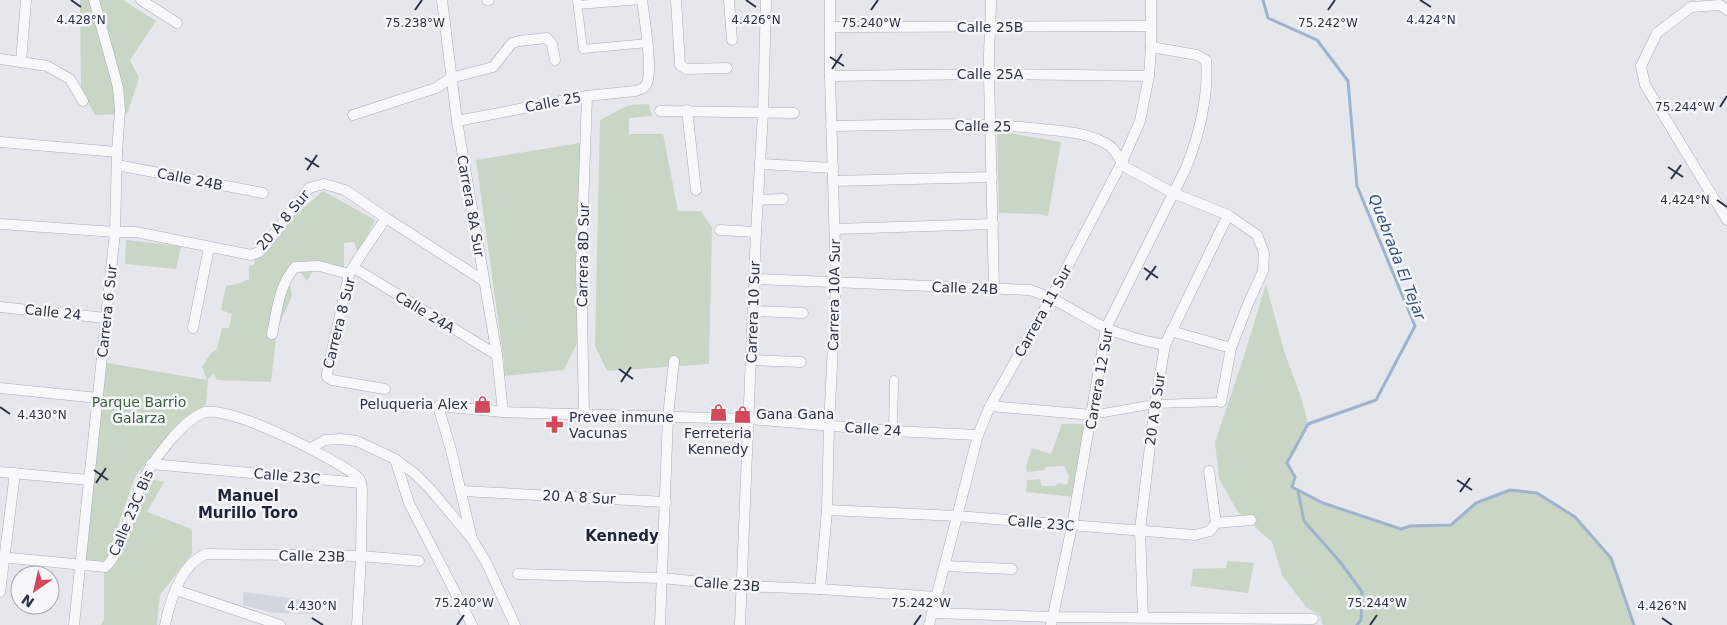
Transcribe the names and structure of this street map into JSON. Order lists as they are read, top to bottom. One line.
{"streets":{"street":["Calle 25B","Calle 25A","Calle 25","Calle 24B","Carrera 8A Sur","20 A 8 Sur","Carrera 8D Sur","Carrera 10A Sur","Carrera 6 Sur","Carrera 11 Sur","Calle 24","Calle 24A","Carrera 10 Sur","Carrera 8 Sur","Carrera 12 Sur","Calle 23C","Calle 23C Bis","Calle 23B"]},"crossings":[["Calle 25B","Carrera 10A Sur"],["Calle 25B","Carrera 11 Sur"],["Calle 25A","Carrera 10A Sur"],["Calle 25A","Carrera 11 Sur"],["Calle 25","Carrera 8A Sur"],["Calle 25","Carrera 8D Sur"],["Calle 25","Carrera 10A Sur"],["Calle 25","Carrera 11 Sur"],["Calle 24B","20 A 8 Sur"],["Calle 24B","Carrera 10A Sur"],["Calle 24B","Carrera 6 Sur"],["Calle 24B","Carrera 11 Sur"],["Calle 24B","Carrera 10 Sur"],["Calle 24B","Carrera 12 Sur"],["Carrera 8A Sur","20 A 8 Sur"],["Carrera 8A Sur","Calle 24"],["Carrera 8A Sur","Calle 24A"],["20 A 8 Sur","Carrera 6 Sur"],["20 A 8 Sur","Calle 24"],["20 A 8 Sur","Carrera 8 Sur"],["20 A 8 Sur","Calle 23C"],["Carrera 8D Sur","Calle 24"],["Carrera 10A Sur","Calle 24"],["Carrera 10A Sur","Calle 23C"],["Carrera 10A Sur","Calle 23B"],["Carrera 6 Sur","Calle 24"],["Carrera 6 Sur","Calle 23C Bis"],["Carrera 11 Sur","Calle 24"],["Carrera 11 Sur","Carrera 12 Sur"],["Carrera 11 Sur","Calle 23C"],["Carrera 11 Sur","Calle 23B"],["Calle 24","Carrera 10 Sur"],["Calle 24A","Carrera 8 Sur"],["Carrera 10 Sur","Calle 23B"],["Carrera 12 Sur","Calle 23C"],["Calle 23C","Calle 23C Bis"]],"districts":["Manuel Murillo Toro","Kennedy"],"water":["Quebrada El Tejar"],"parks":["Parque Barrio Galarza"],"places":{"shop":["Peluqueria Alex","Ferreteria Kennedy","Gana Gana"],"pharmacy":["Prevee inmune Vacunas"]},"north":"bottom left","coordinates":["4.428°N","4.426°N","4.424°N","75.238°W","75.240°W","75.242°W","75.244°W","4.430°N"]}
